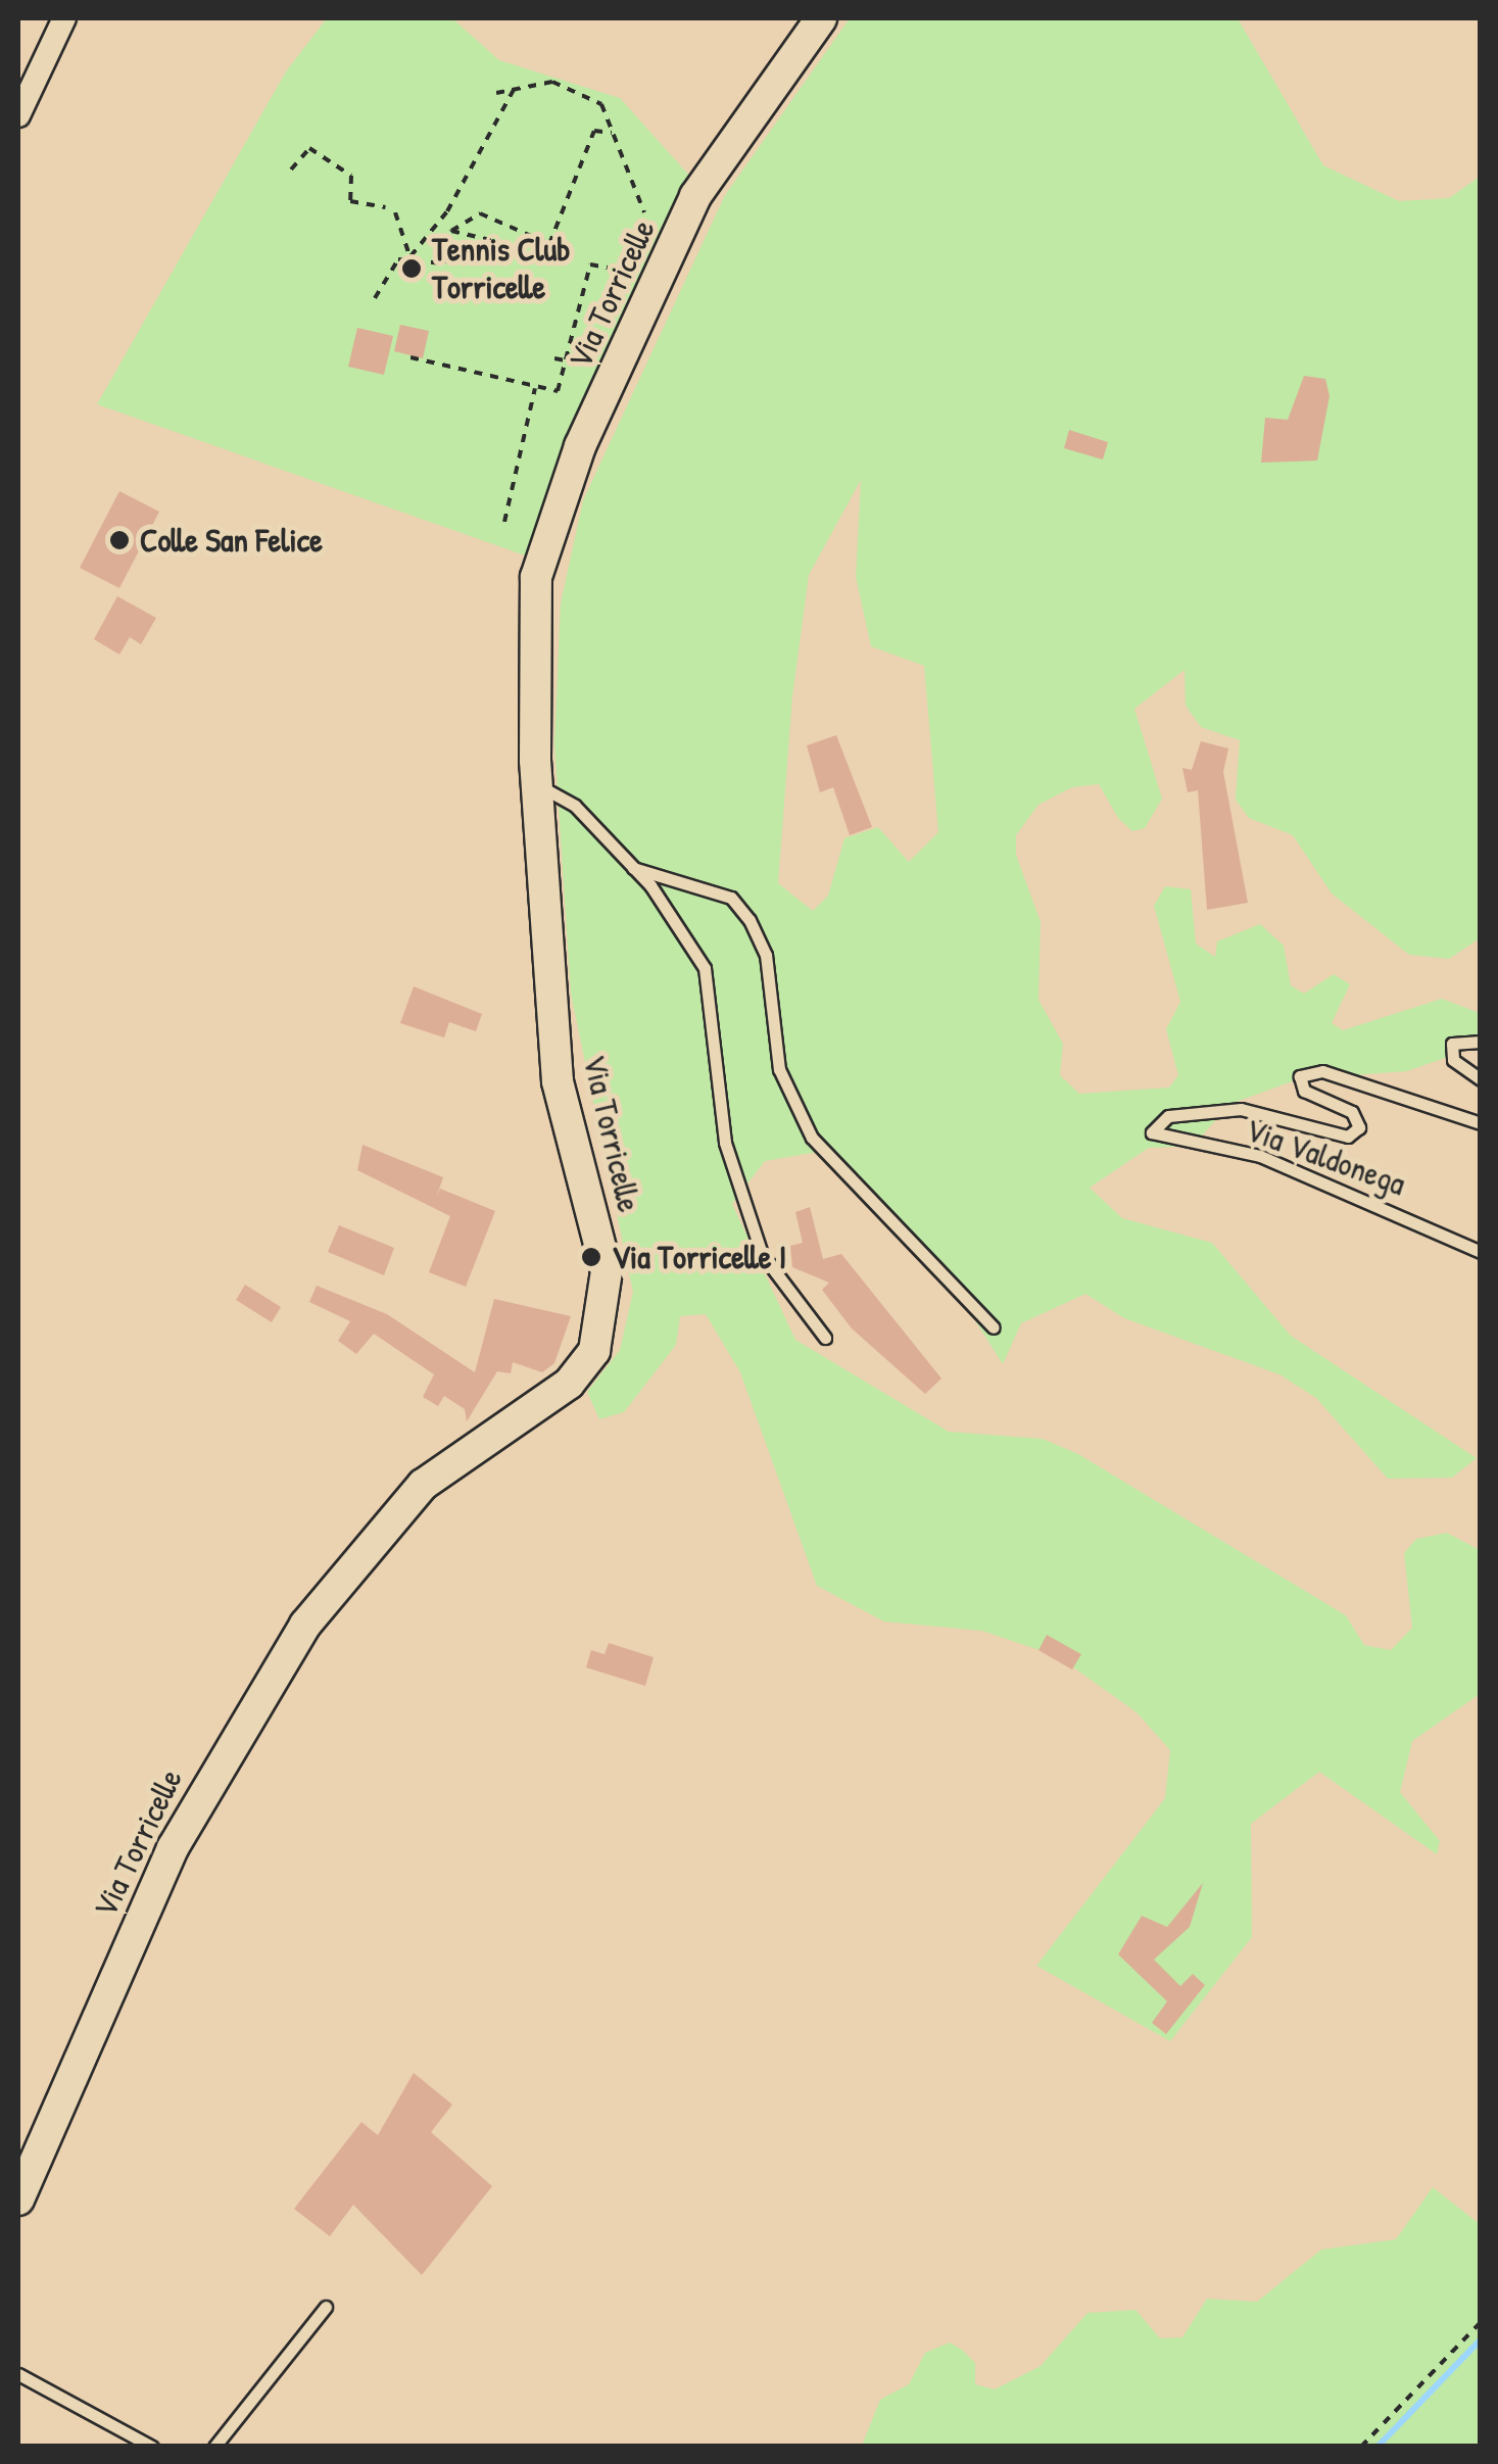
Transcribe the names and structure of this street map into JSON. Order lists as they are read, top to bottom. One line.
{"streets":{"street":["Via Torricelle"],"lane":["Via Valdonega"]},"places":["Tennis Club Torricelle","Colle San Felice","Via Torricelle I"]}
